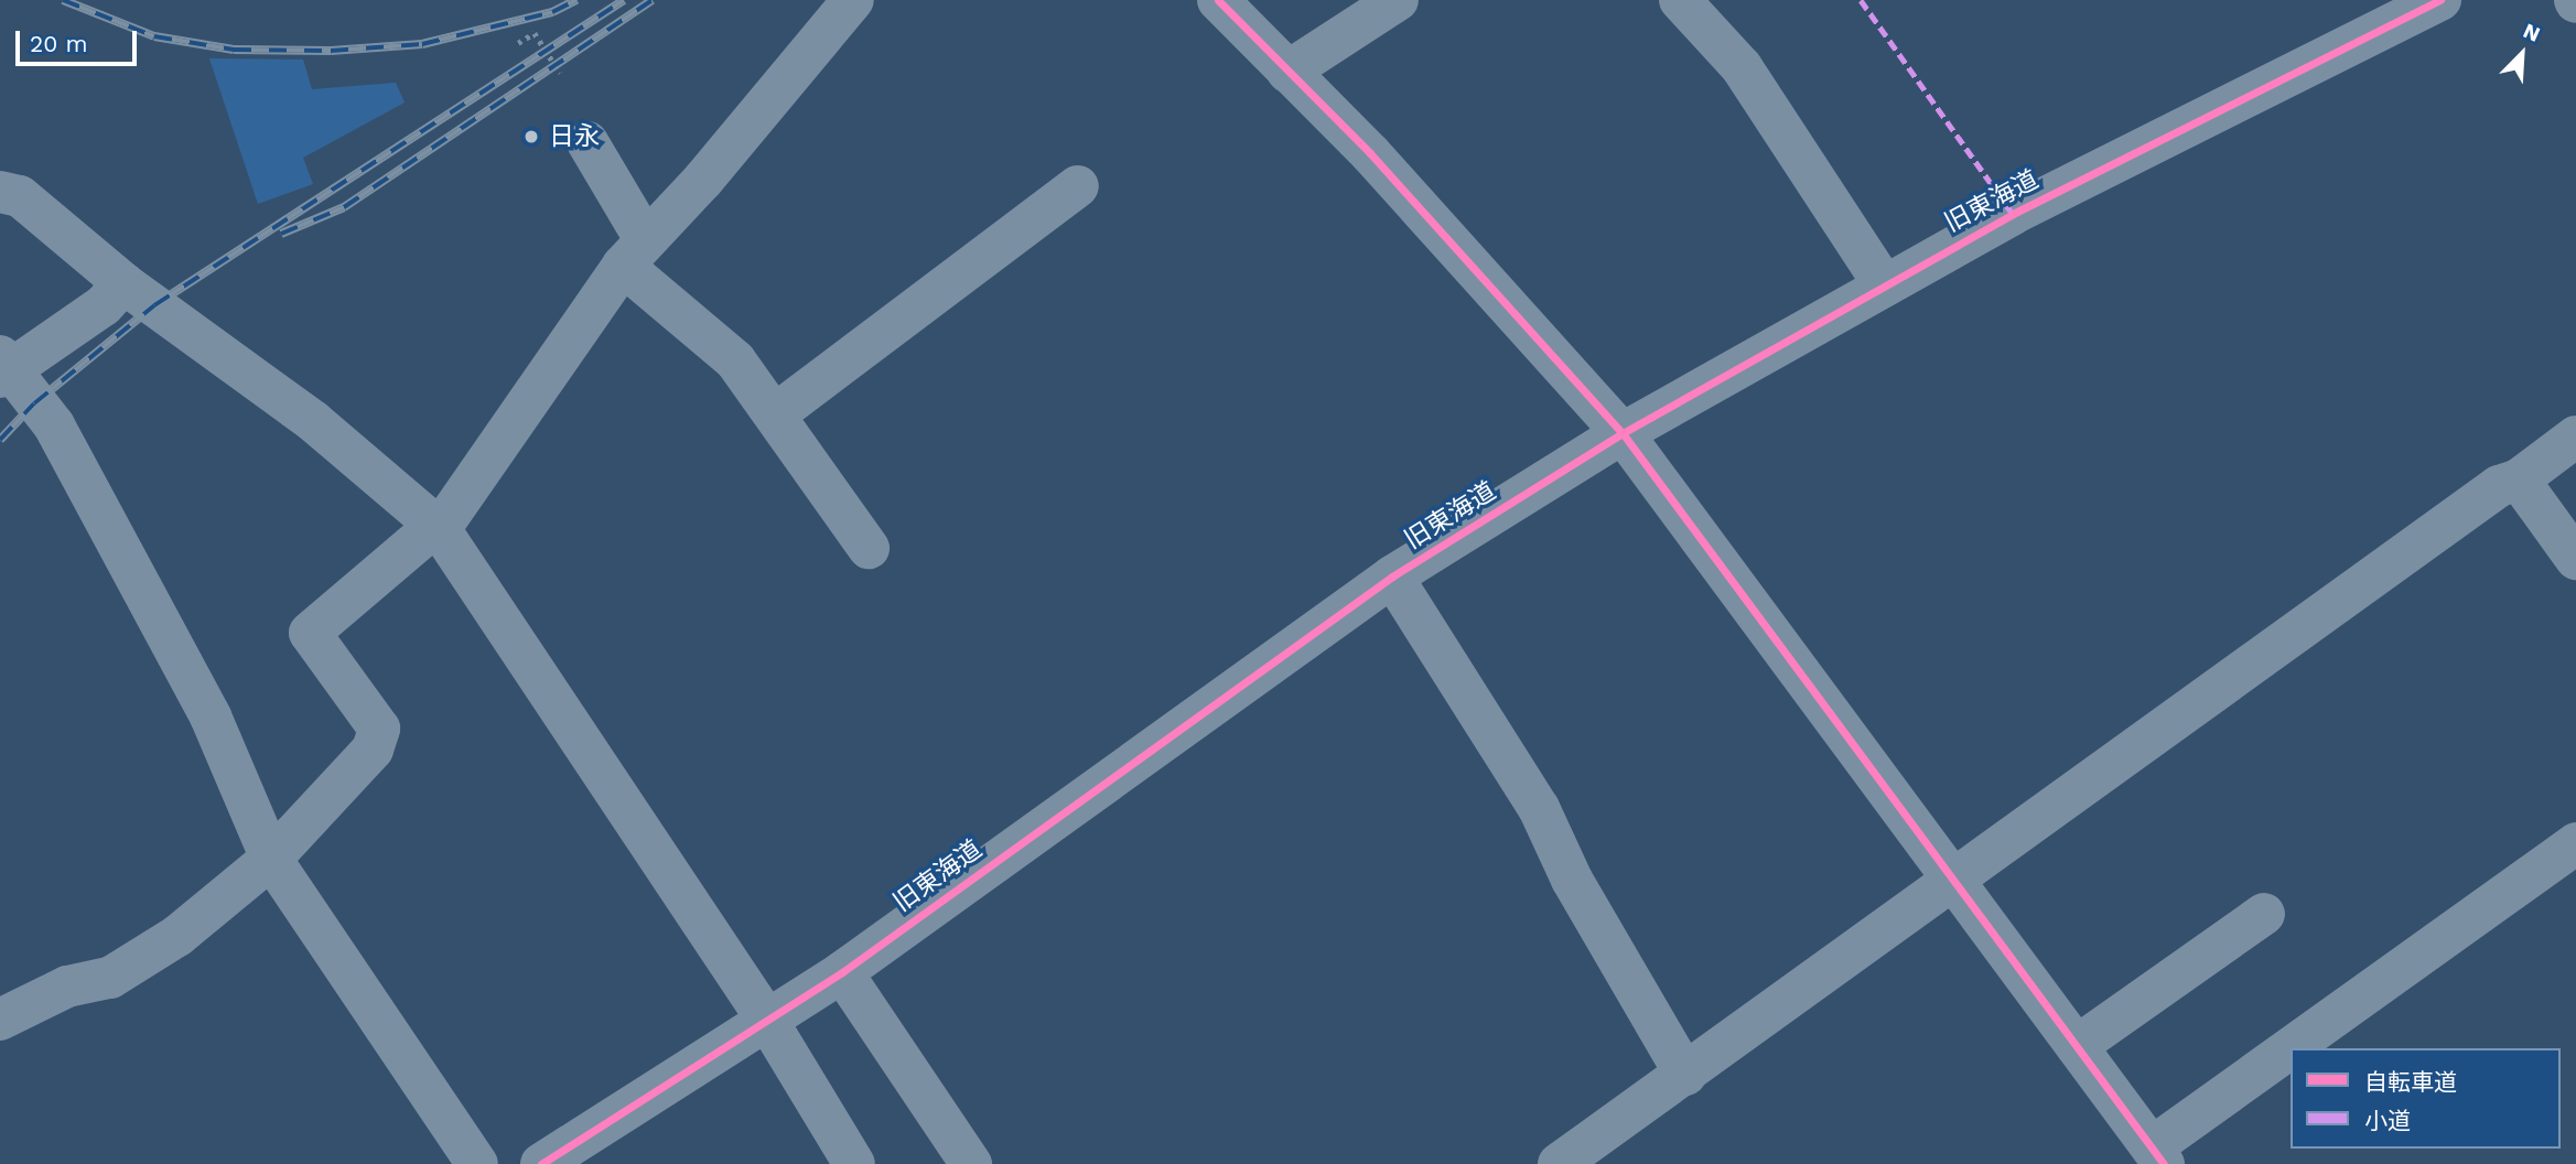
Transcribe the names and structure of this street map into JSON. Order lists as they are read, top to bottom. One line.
{"streets":{"street":["旧東海道"]},"places":["日永"],"legend":["自転車道","小道"],"scale_bar":"20 m","north":"top right"}
